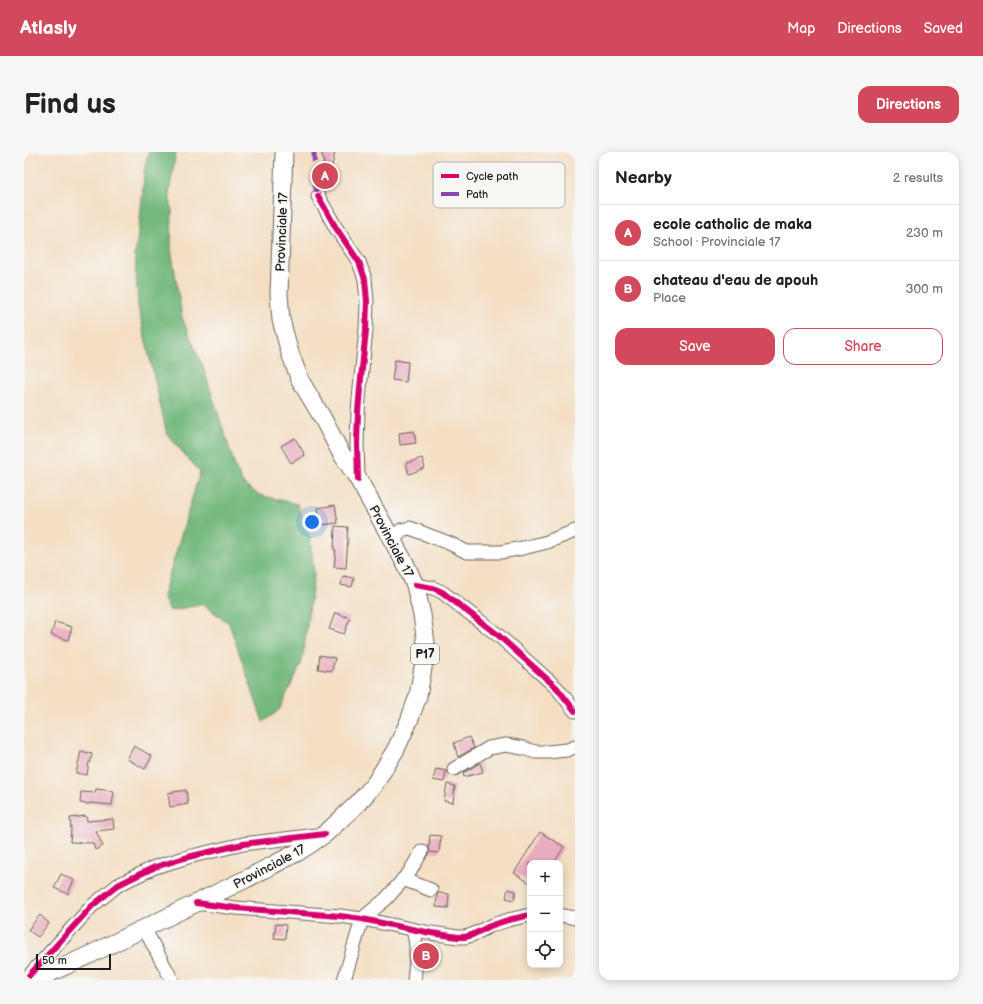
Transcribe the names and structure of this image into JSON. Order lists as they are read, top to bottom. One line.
{"streets":{"main road":["Provinciale 17","P17"]},"legend":["Cycle path","Path"],"scale_bar":"50 m","page":{"header":"Atlasly","nav":["Map","Directions","Saved"],"buttons":["Directions",["Save","Share"]],"title":"Find us","heading":["Nearby","2 results"],"pins":["A","B"],"list":[{"mark":"A","name":"ecole catholic de maka","note":"School · Provinciale 17","value":"230 m"},{"mark":"B","name":"chateau d'eau de apouh","note":"Place","value":"300 m"}],"map_buttons":["+","−"],"scale":"50 m"}}
